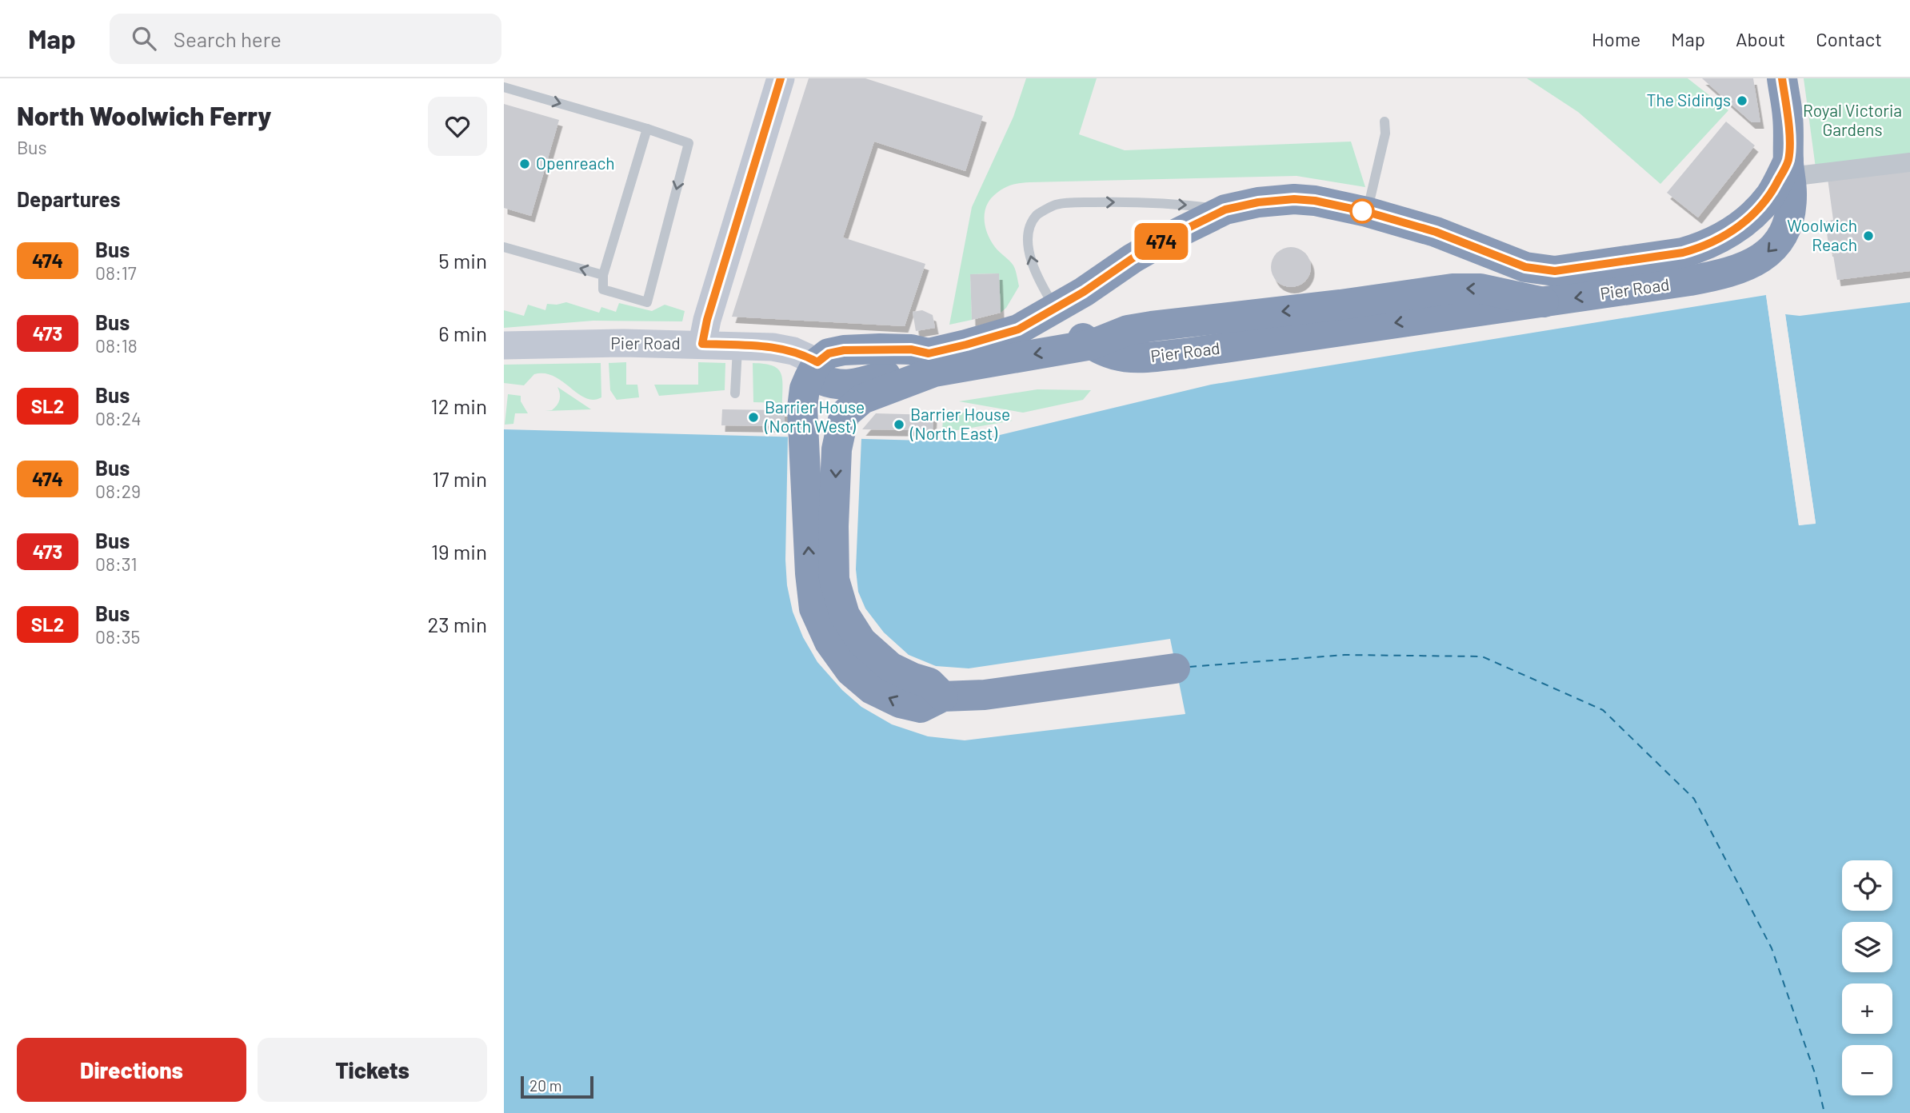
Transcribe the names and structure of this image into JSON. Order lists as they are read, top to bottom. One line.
{"streets":{"highway":["Pier Road"]},"parks":["Royal Victoria Gardens"],"places":["The Sidings","Openreach","Woolwich Reach","Barrier House (North West)","Barrier House (North East)"],"lines":["bus line 474"],"scale_bar":"20 m","page":{"header":"Map","search":"Search here","nav":["Home","Map","About","Contact"],"heading":[["North Woolwich Ferry","Bus"],"Departures"],"on_map":"474","list":[{"mark":"474","name":"Bus","note":"08:17","value":"5 min"},{"mark":"473","name":"Bus","note":"08:18","value":"6 min"},{"mark":"SL2","name":"Bus","note":"08:24","value":"12 min"},{"mark":"474","name":"Bus","note":"08:29","value":"17 min"},{"mark":"473","name":"Bus","note":"08:31","value":"19 min"},{"mark":"SL2","name":"Bus","note":"08:35","value":"23 min"}],"map_buttons":["+","−"],"buttons":["Directions","Tickets"],"scale":"20 m"}}
